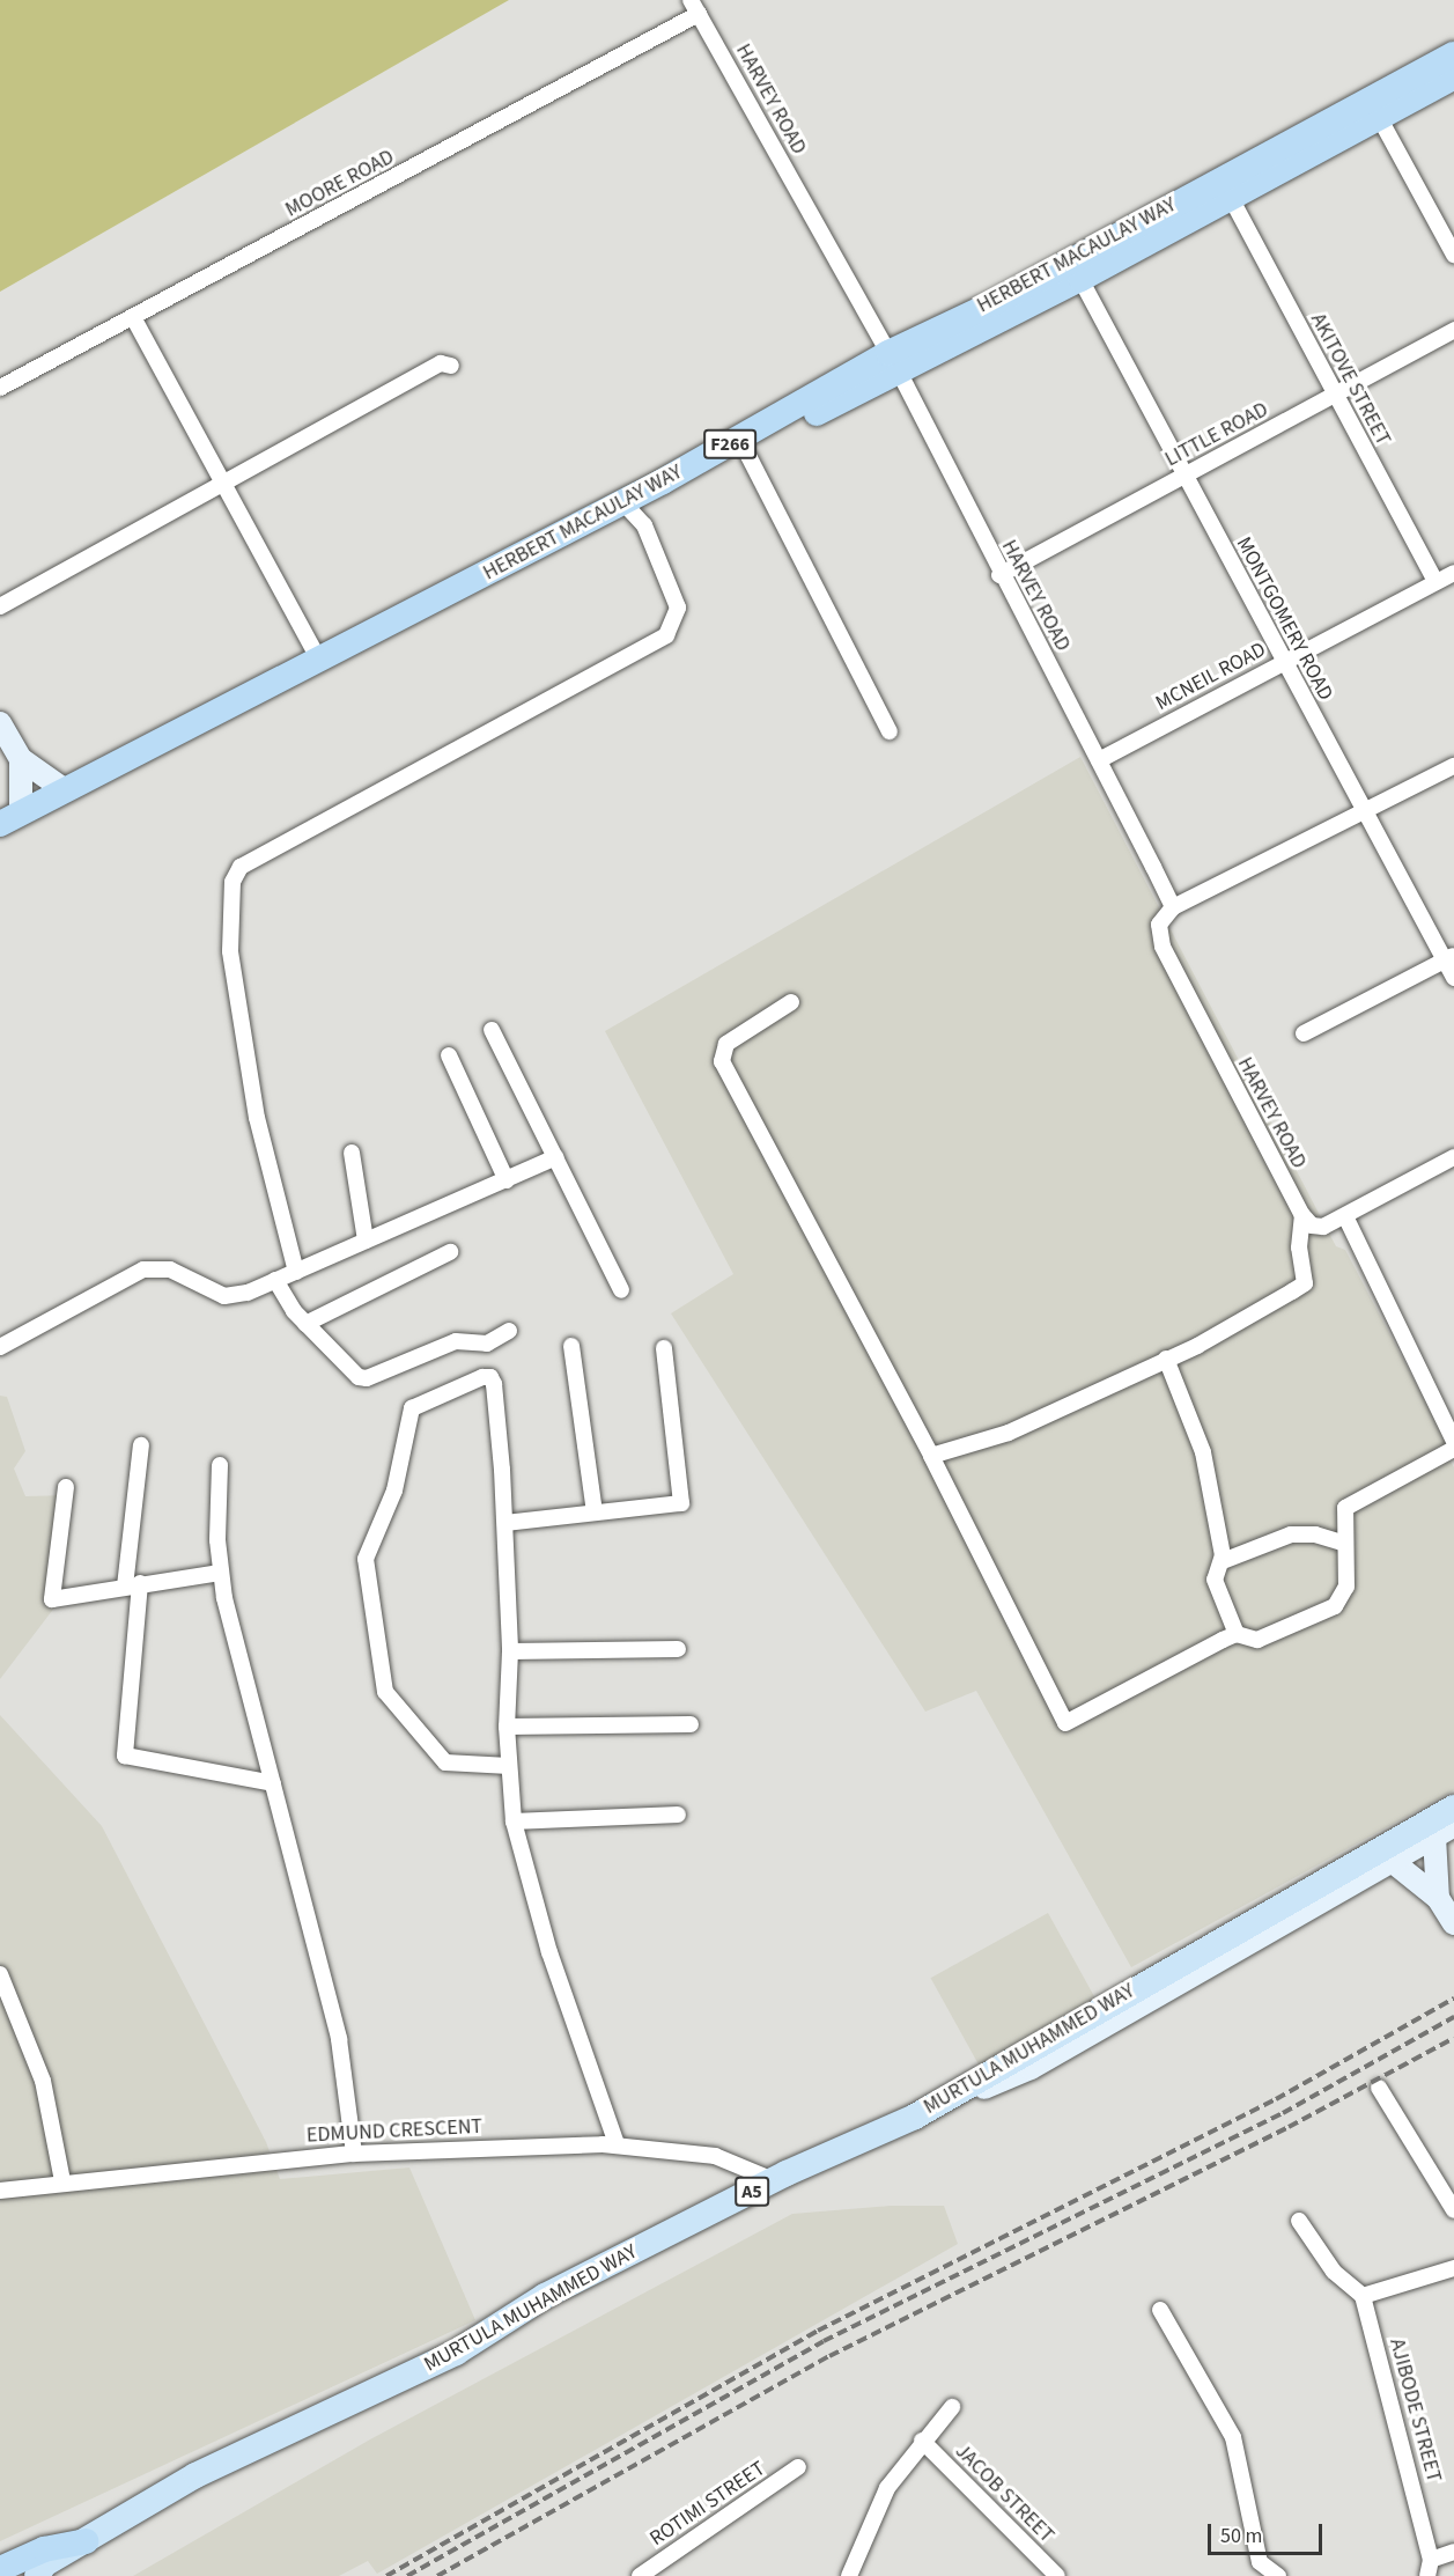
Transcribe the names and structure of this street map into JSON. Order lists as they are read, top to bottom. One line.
{"streets":{"highway":["HERBERT MACAULAY WAY","F266"],"main road":["MURTULA MUHAMMED WAY","A5"],"street":["HARVEY ROAD","MOORE ROAD","AKITOVE STREET","LITTLE ROAD","MONTGOMERY ROAD","MCNEIL ROAD","EDMUND CRESCENT","AJIBODE STREET","JACOB STREET","ROTIMI STREET"]},"crossings":[["HARVEY ROAD","MOORE ROAD"],["HARVEY ROAD","HERBERT MACAULAY WAY"],["HARVEY ROAD","LITTLE ROAD"],["HARVEY ROAD","MCNEIL ROAD"],["HERBERT MACAULAY WAY","AKITOVE STREET"],["HERBERT MACAULAY WAY","MONTGOMERY ROAD"],["AKITOVE STREET","LITTLE ROAD"],["AKITOVE STREET","MCNEIL ROAD"],["LITTLE ROAD","MONTGOMERY ROAD"],["MONTGOMERY ROAD","MCNEIL ROAD"],["MURTULA MUHAMMED WAY","EDMUND CRESCENT"]],"scale_bar":"50 m"}
